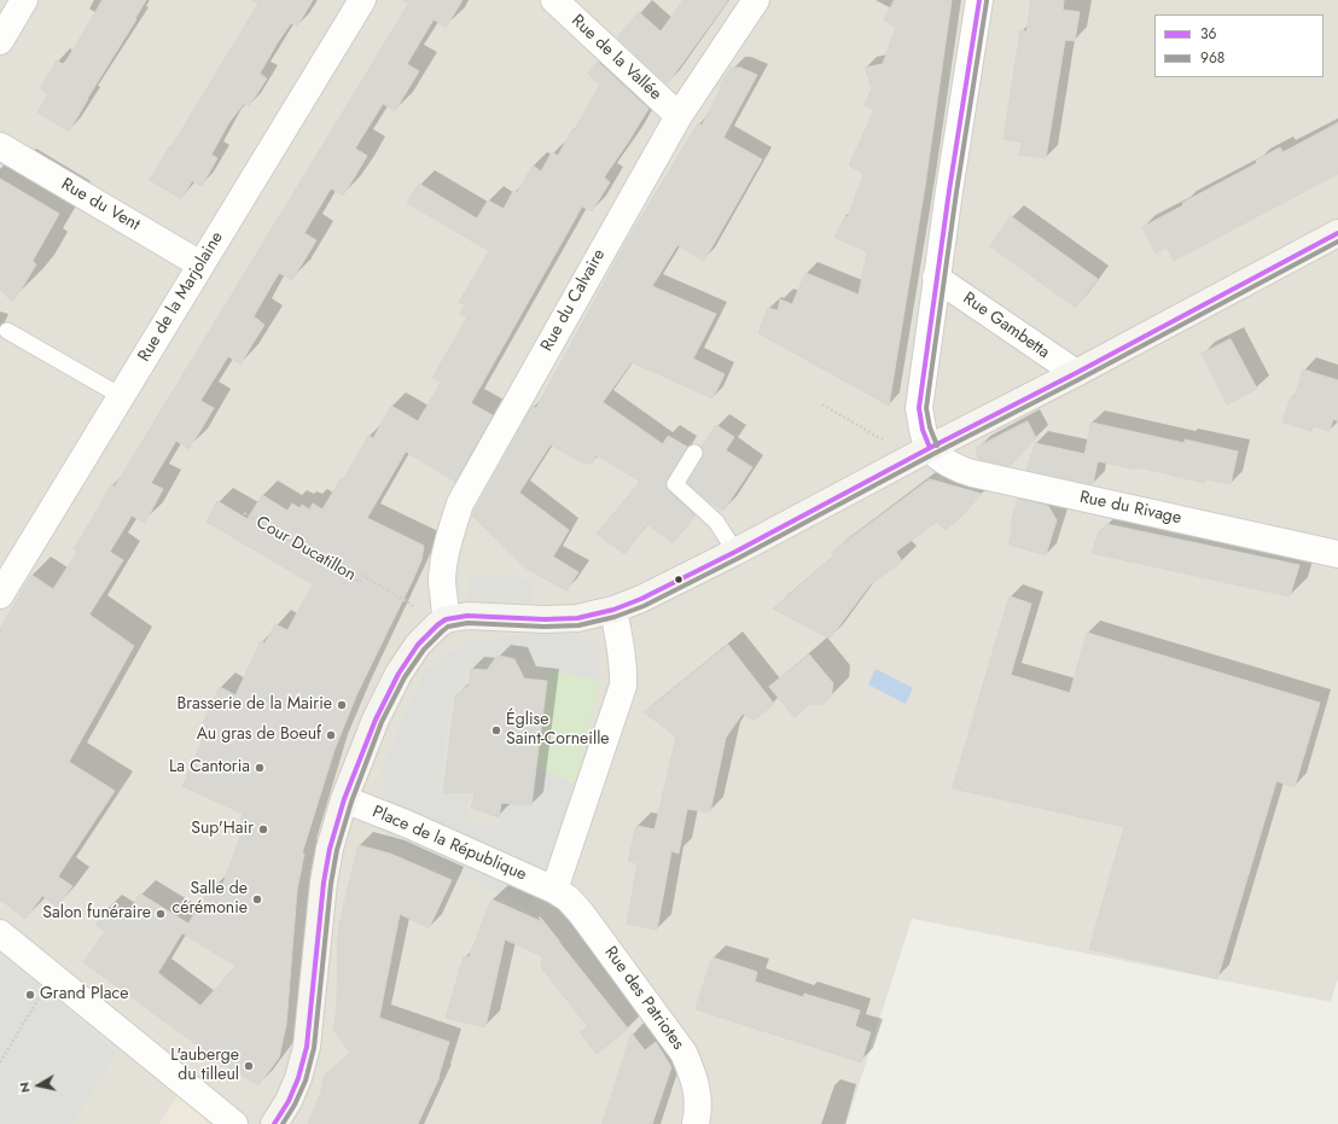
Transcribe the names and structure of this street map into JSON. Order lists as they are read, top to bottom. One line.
{"streets":{"street":["Rue de la Vallée","Rue du Vent","Rue de la Marjolaine","Rue du Calvaire","Rue Gambetta","Rue du Rivage","Place de la République","Rue des Patriotes"],"path":["Cour Ducatillon"]},"crossings":[["Rue de la Vallée","Rue du Calvaire"],["Rue du Vent","Rue de la Marjolaine"],["Rue du Calvaire","Cour Ducatillon"],["Place de la République","Rue des Patriotes"]],"places":["Brasserie de la Mairie","Église Saint-Corneille","Au gras de Boeuf","La Cantoria","Sup'Hair","Salle de cérémonie","Salon funéraire","Grand Place","L'auberge du tilleul"],"lines":["transit line 36","transit line 968"],"legend":["36","968"],"north":"left"}
